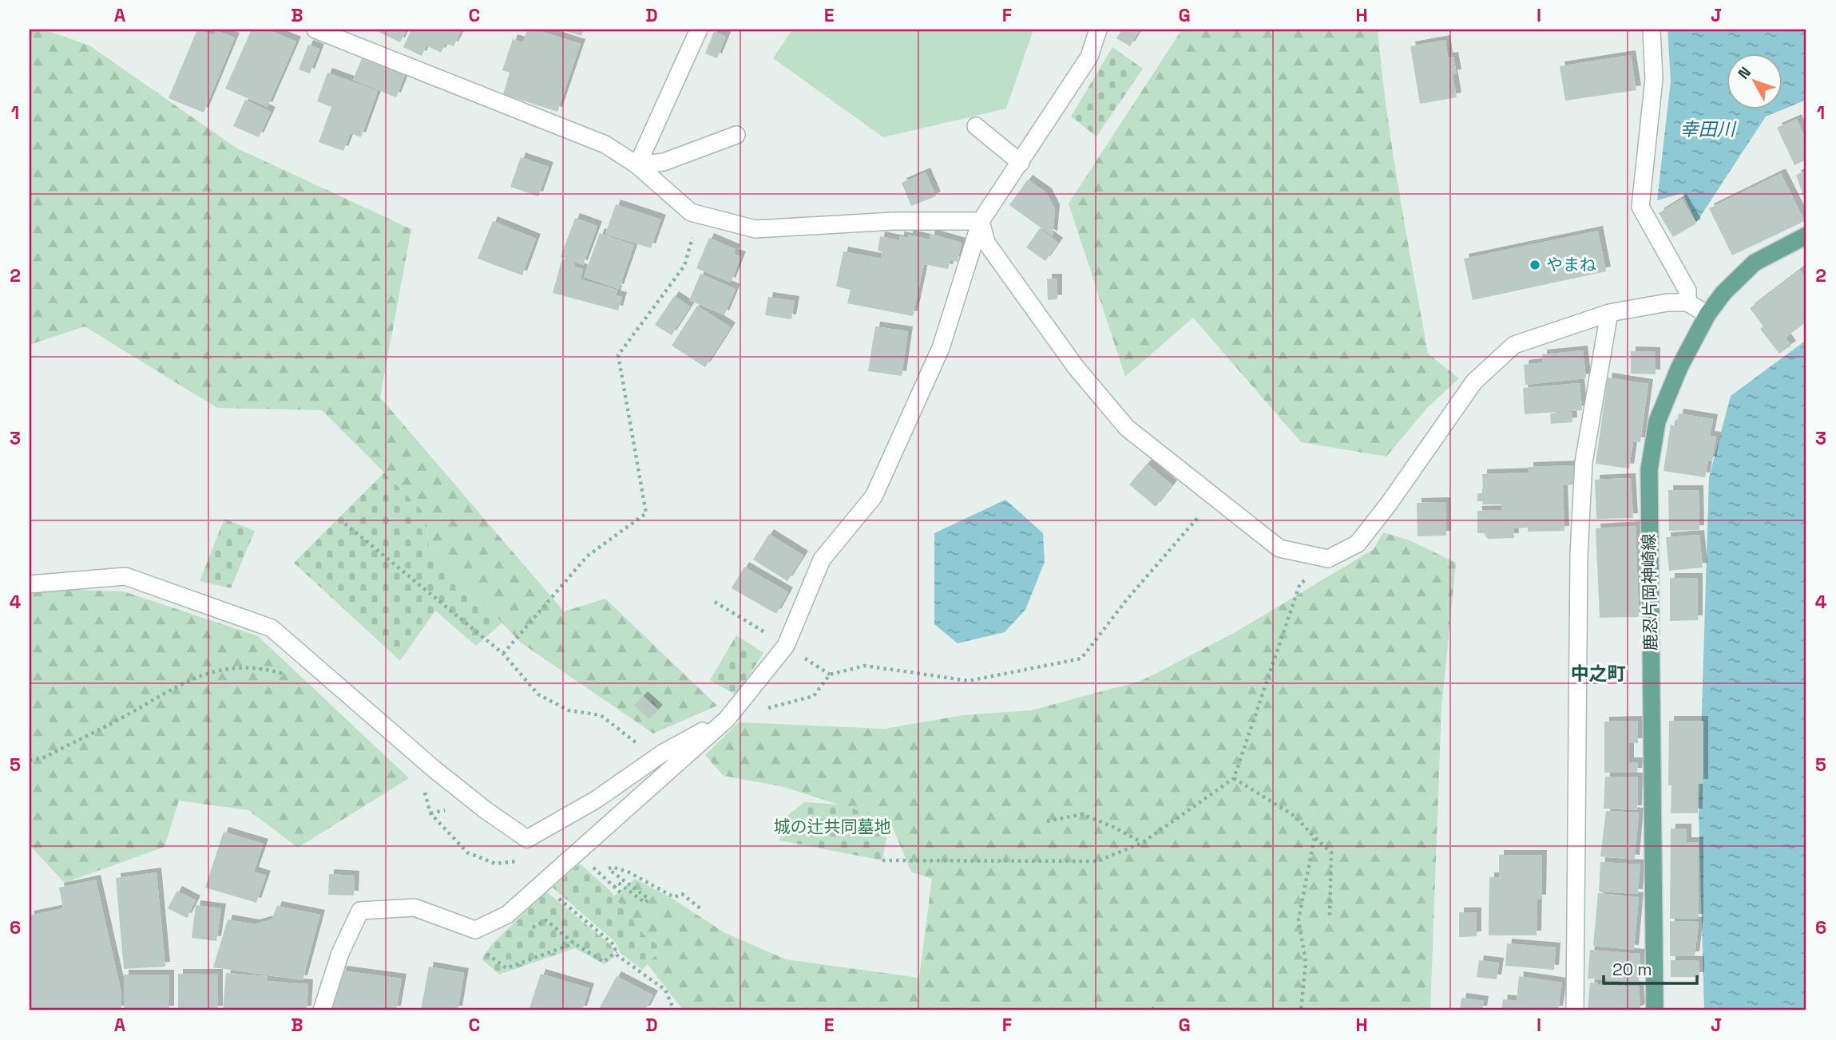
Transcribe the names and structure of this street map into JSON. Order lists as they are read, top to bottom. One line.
{"streets":{"main road":["鹿忍片岡神崎線"]},"districts":["中之町"],"water":["幸田川"],"parks":["城の辻共同墓地"],"places":["やまね"],"scale_bar":"20 m","north":"top left","grid":{"columns":["A","B","C","D","E","F","G","H","I","J"],"rows":["1","2","3","4","5","6"]}}
